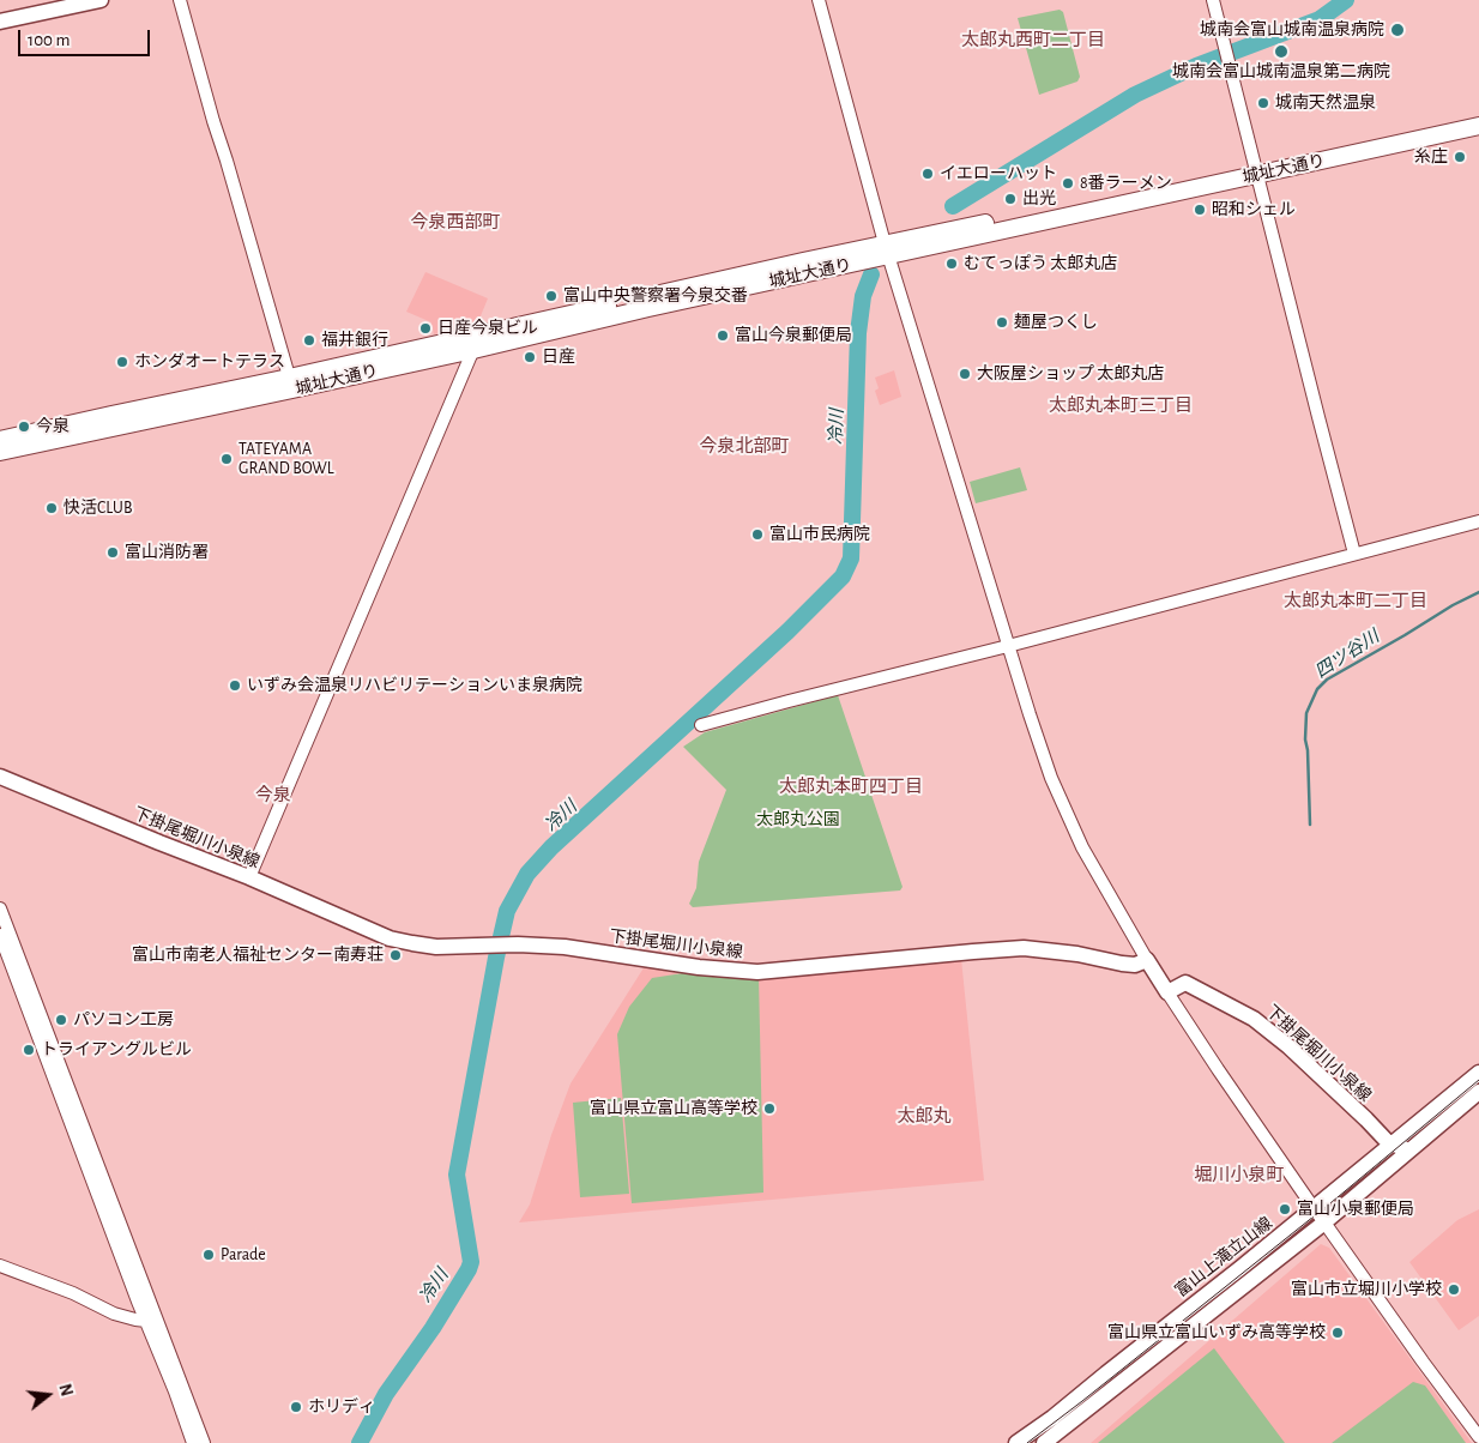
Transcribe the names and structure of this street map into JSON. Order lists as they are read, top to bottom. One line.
{"streets":{"highway":["城址大通り"],"main road":["下掛尾堀川小泉線","富山上滝立山線"]},"crossings":[["下掛尾堀川小泉線","富山上滝立山線"]],"districts":["太郎丸西町二丁目","今泉西部町","太郎丸本町三丁目","今泉北部町","太郎丸本町二丁目","太郎丸本町四丁目","今泉","太郎丸","堀川小泉町"],"water":["冷川","四ツ谷川"],"parks":["太郎丸公園"],"places":["城南会富山城南温泉病院","城南会富山城南温泉第二病院","城南天然温泉","糸庄","イエローハット","8番ラーメン","出光","昭和シェル","むてっぽう 太郎丸店","富山中央警察署今泉交番","麺屋つくし","日産今泉ビル","富山今泉郵便局","福井銀行","日産","ホンダオートテラス","大阪屋ショップ 太郎丸店","今泉","TATEYAMA GRAND BOWL","快活CLUB","富山市民病院","富山消防署","いずみ会温泉リハビリテーションいま泉病院","富山市南老人福祉センター南寿荘","パソコン工房","トライアングルビル","富山県立富山高等学校","富山小泉郵便局","Parade","富山市立堀川小学校","富山県立富山いずみ高等学校","ホリディ"],"scale_bar":"100 m","north":"right"}
